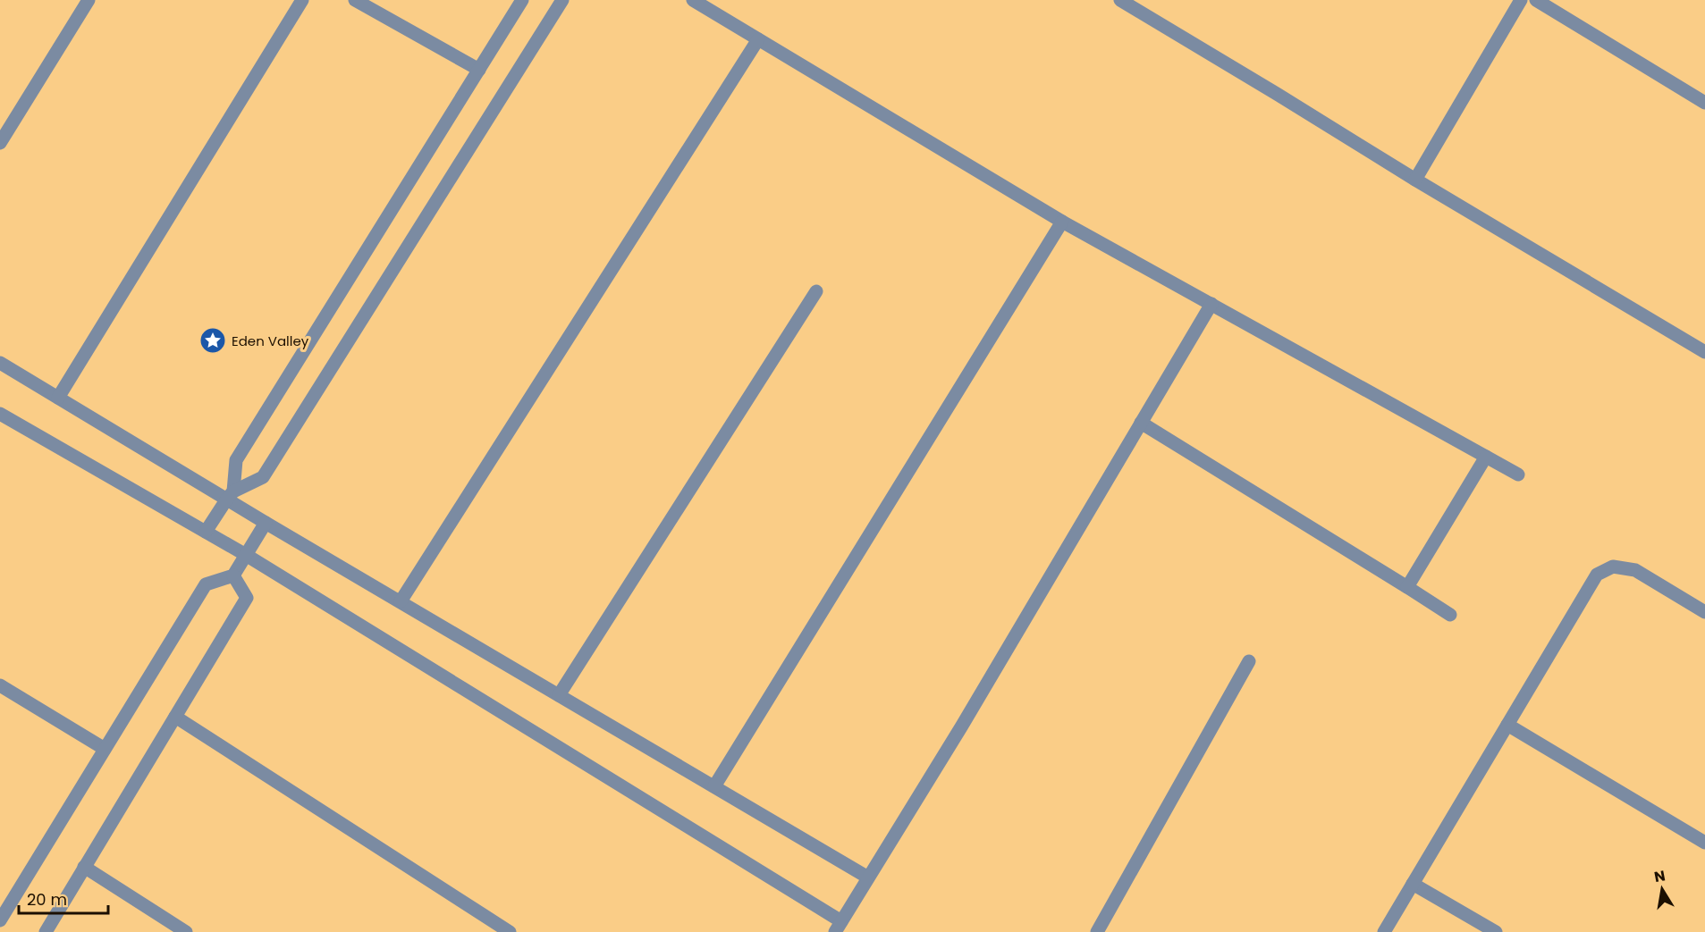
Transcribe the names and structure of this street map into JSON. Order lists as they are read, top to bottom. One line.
{"places":{"place":["Eden Valley"]},"scale_bar":"20 m","north":"top"}
